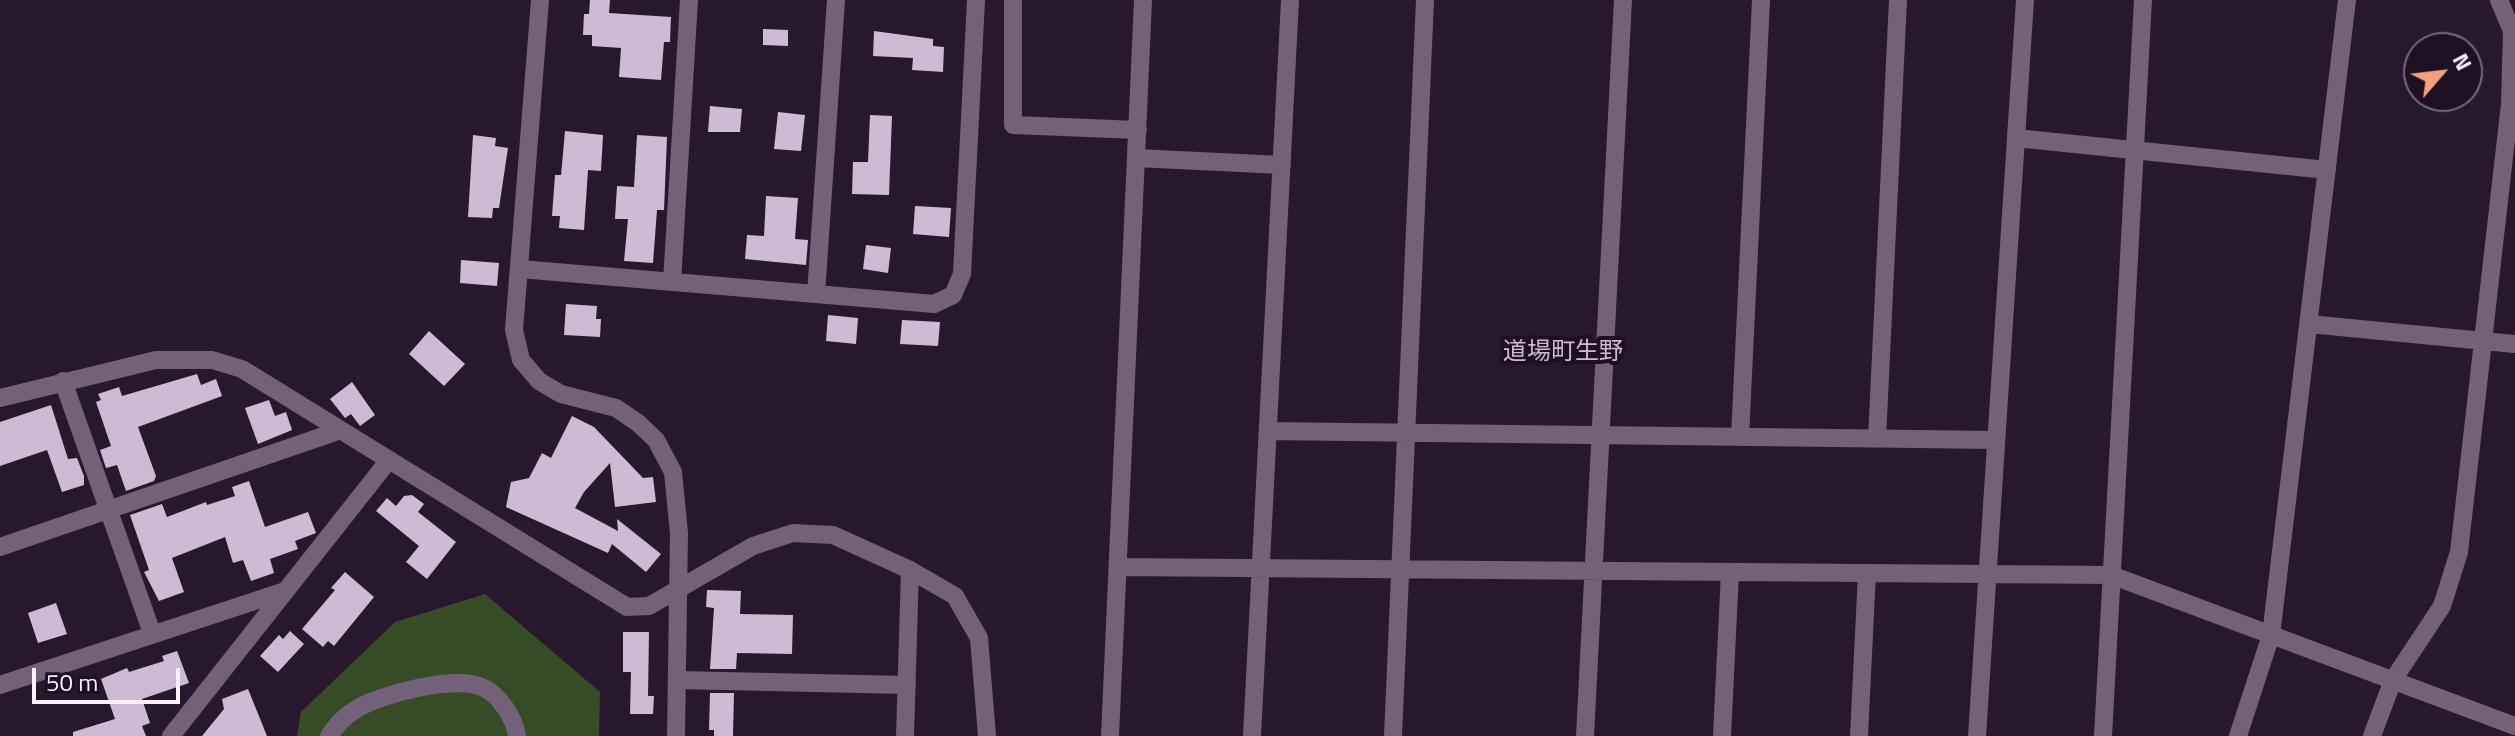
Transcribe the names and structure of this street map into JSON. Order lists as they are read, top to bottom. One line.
{"districts":["道場町生野"],"scale_bar":"50 m","north":"top right"}
